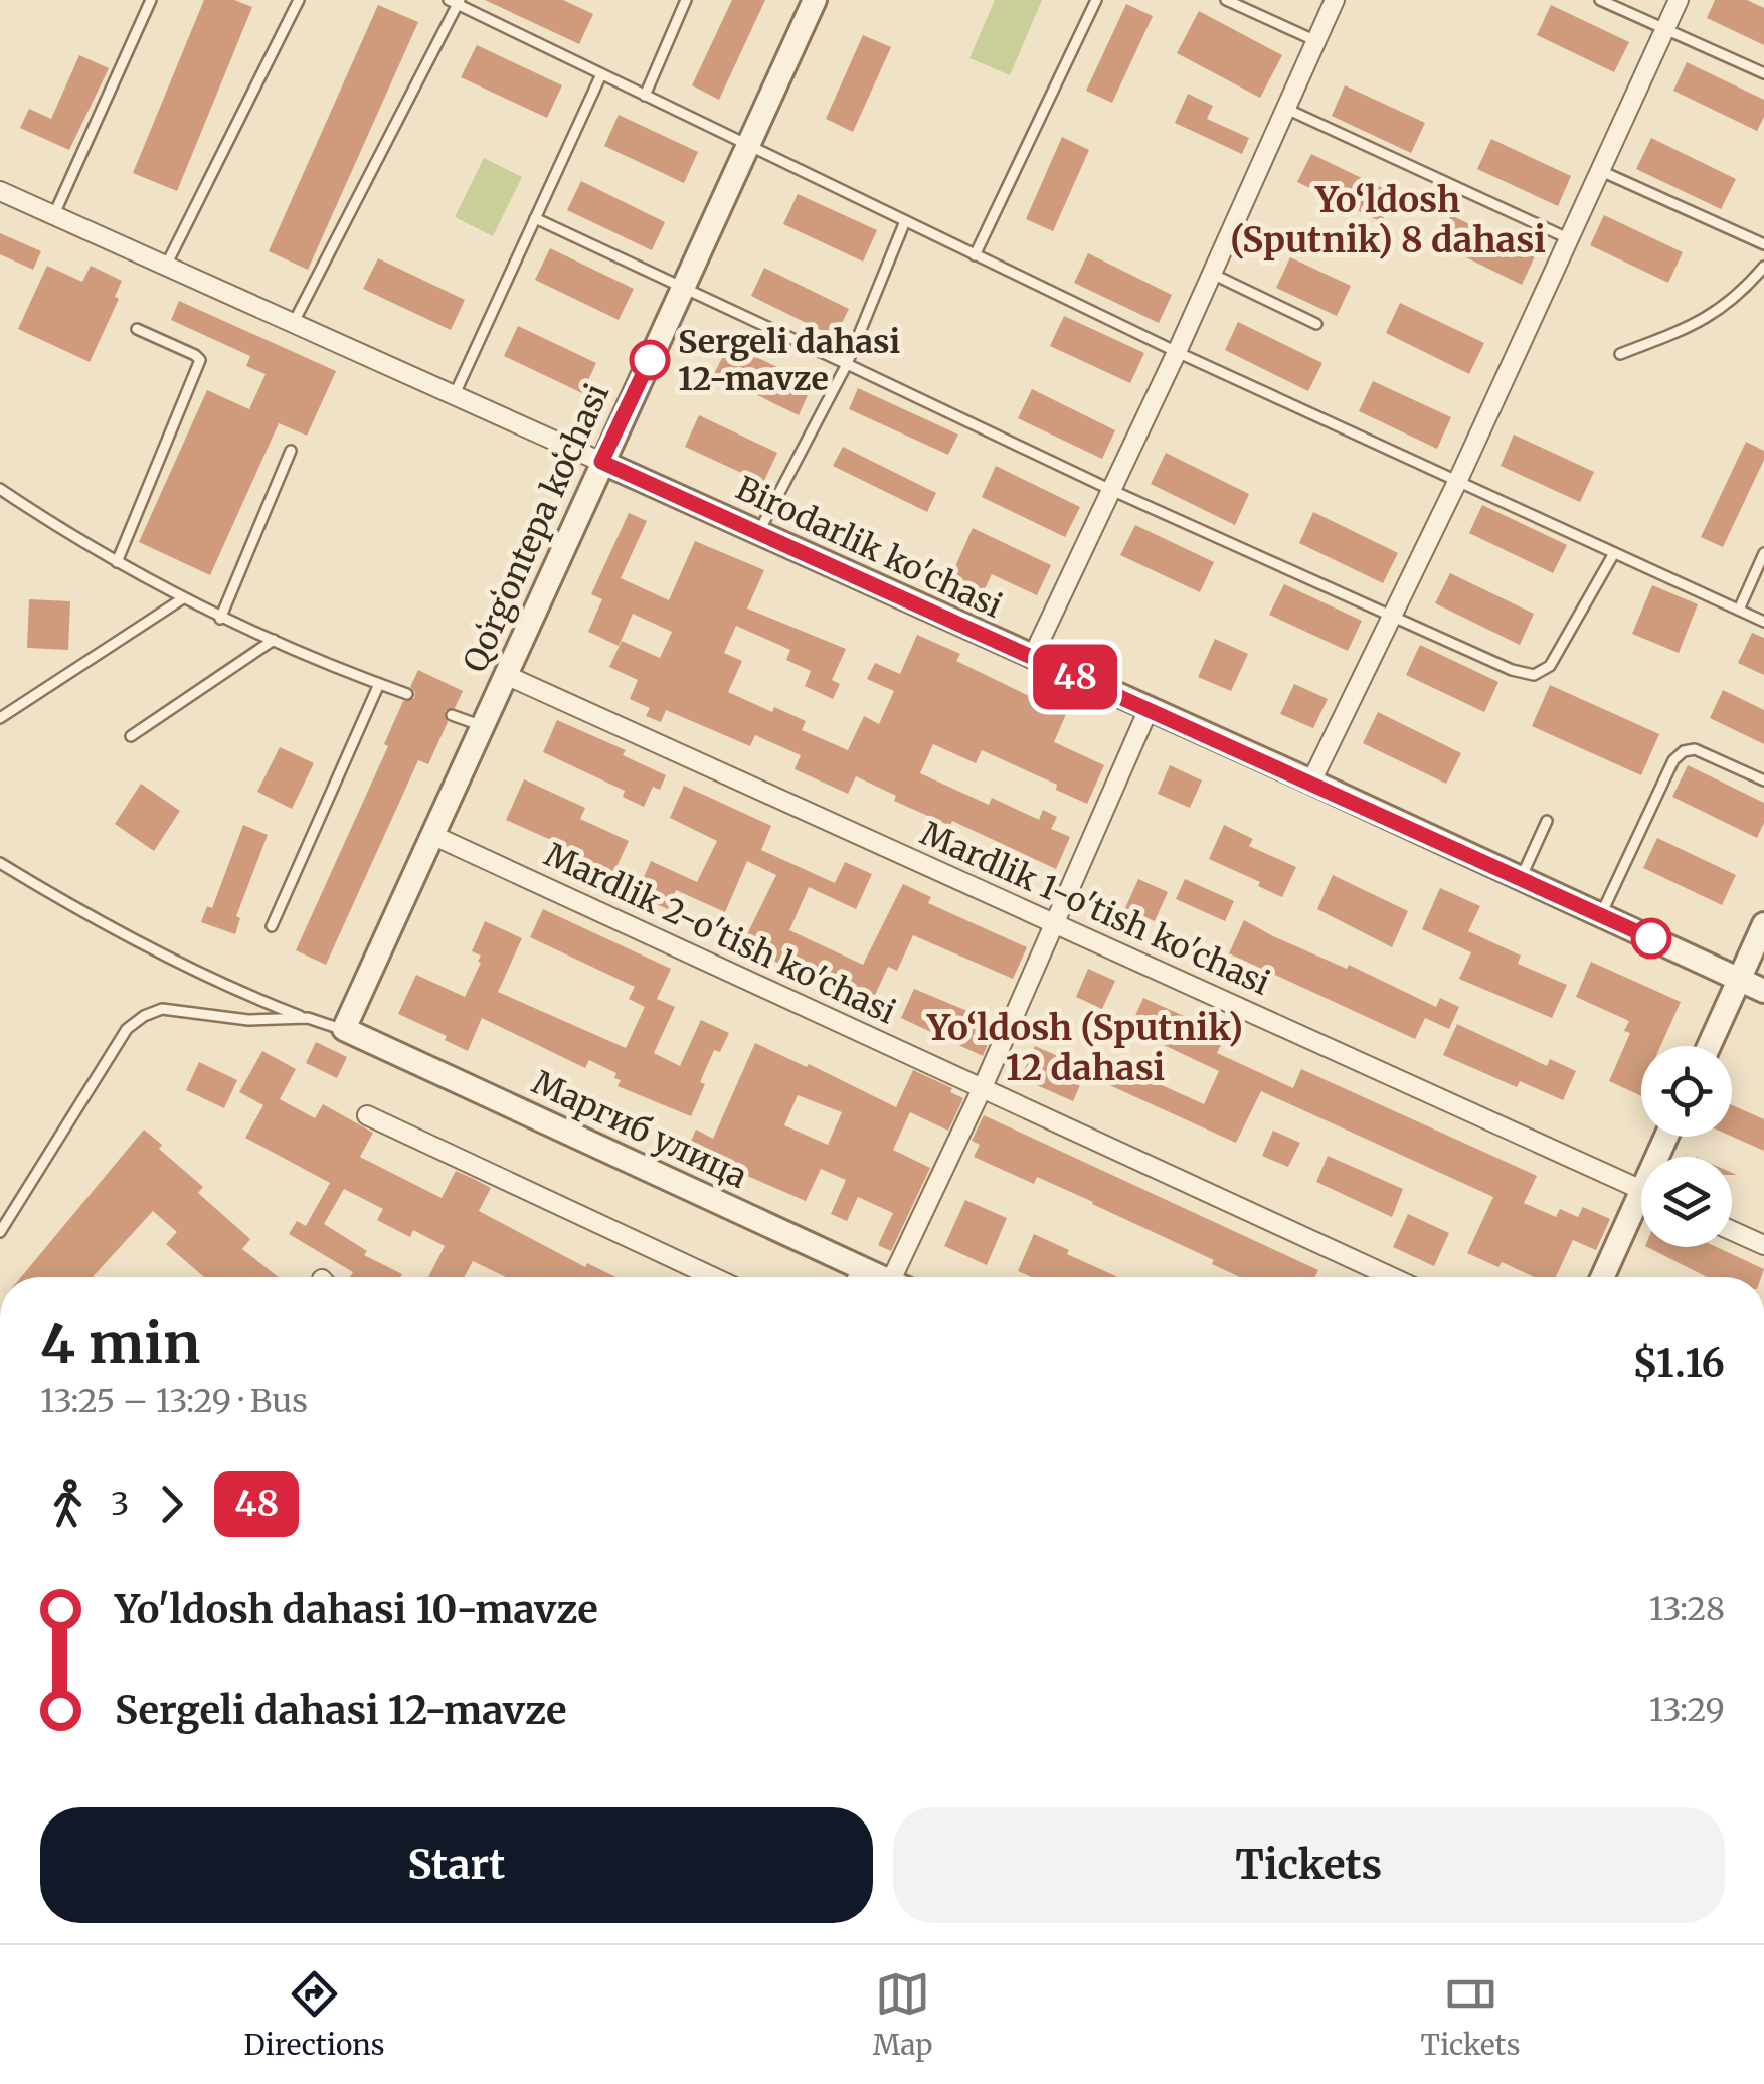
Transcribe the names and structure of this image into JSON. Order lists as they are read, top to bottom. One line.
{"streets":{"street":["Qoʻrgʻontepa koʻchasi","Birodarlik ko'chasi","Mardlik 1-o'tish ko'chasi","Mardlik 2-o'tish ko'chasi","Маргиб улица"]},"crossings":[["Qoʻrgʻontepa koʻchasi","Birodarlik ko'chasi"],["Qoʻrgʻontepa koʻchasi","Mardlik 1-o'tish ko'chasi"],["Qoʻrgʻontepa koʻchasi","Mardlik 2-o'tish ko'chasi"],["Qoʻrgʻontepa koʻchasi","Маргиб улица"]],"districts":["Yo‘ldosh (Sputnik) 8 dahasi","Yo‘ldosh (Sputnik) 12 dahasi"],"places":["Sergeli dahasi 12-mavze"],"lines":["bus line 48"],"page":{"on_map":"48","heading":["4 min","13:25 – 13:29 · Bus","$1.16"],"legs":["3","48"],"list":[{"name":"Yo'ldosh dahasi 10-mavze","value":"13:28"},{"name":"Sergeli dahasi 12-mavze","value":"13:29"}],"buttons":["Start","Tickets"],"tabs":["Directions","Map","Tickets"]}}
